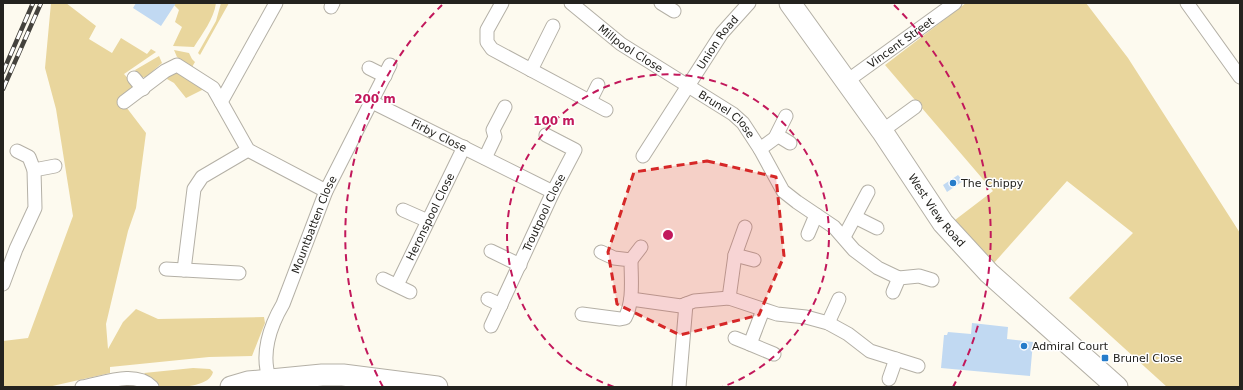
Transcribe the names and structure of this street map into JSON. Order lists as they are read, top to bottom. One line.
{"streets":{"main road":["West View Road"],"street":["Vincent Street","Union Road","Millpool Close","Brunel Close","Firby Close","Troutpool Close","Heronspool Close","Mountbatten Close"]},"crossings":[["Vincent Street","West View Road"],["Union Road","Millpool Close"],["Union Road","Brunel Close"],["Millpool Close","Brunel Close"],["Firby Close","Troutpool Close"],["Firby Close","Heronspool Close"],["Firby Close","Mountbatten Close"]],"places":{"other":["The Chippy","Admiral Court"],"transit":["Brunel Close"]},"rings":["200 m","100 m"]}
